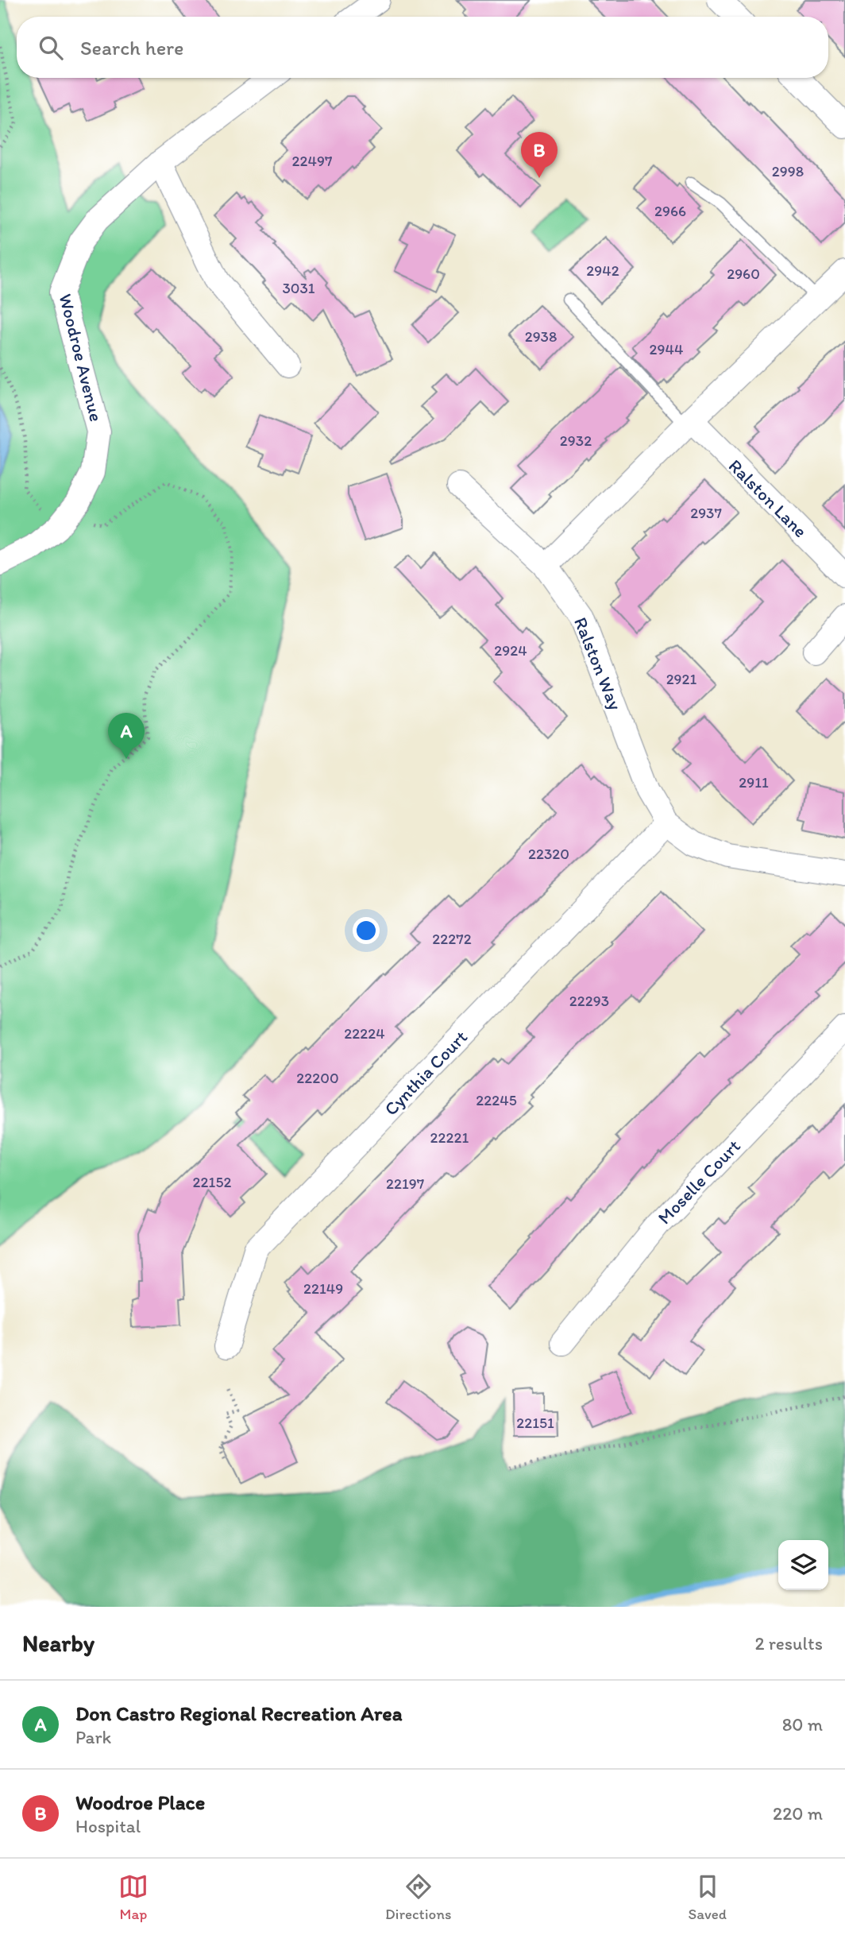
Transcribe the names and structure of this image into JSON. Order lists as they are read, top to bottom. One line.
{"streets":{"street":["Woodroe Avenue","Ralston Lane","Ralston Way","Cynthia Court","Moselle Court"]},"crossings":[["Ralston Way","Cynthia Court"]],"house_numbers":["22497","2998","2966","2942","2960","3031","2938","2944","2932","2937","2924","2921","2911","22320","22272","22293","22224","22200","22245","22221","22152","22197","22149","22151"],"page":{"search":"Search here","pins":["B","A"],"heading":["Nearby","2 results"],"list":[{"mark":"A","name":"Don Castro Regional Recreation Area","note":"Park","value":"80 m"},{"mark":"B","name":"Woodroe Place","note":"Hospital","value":"220 m"}],"nav":["Map","Directions","Saved"]}}
